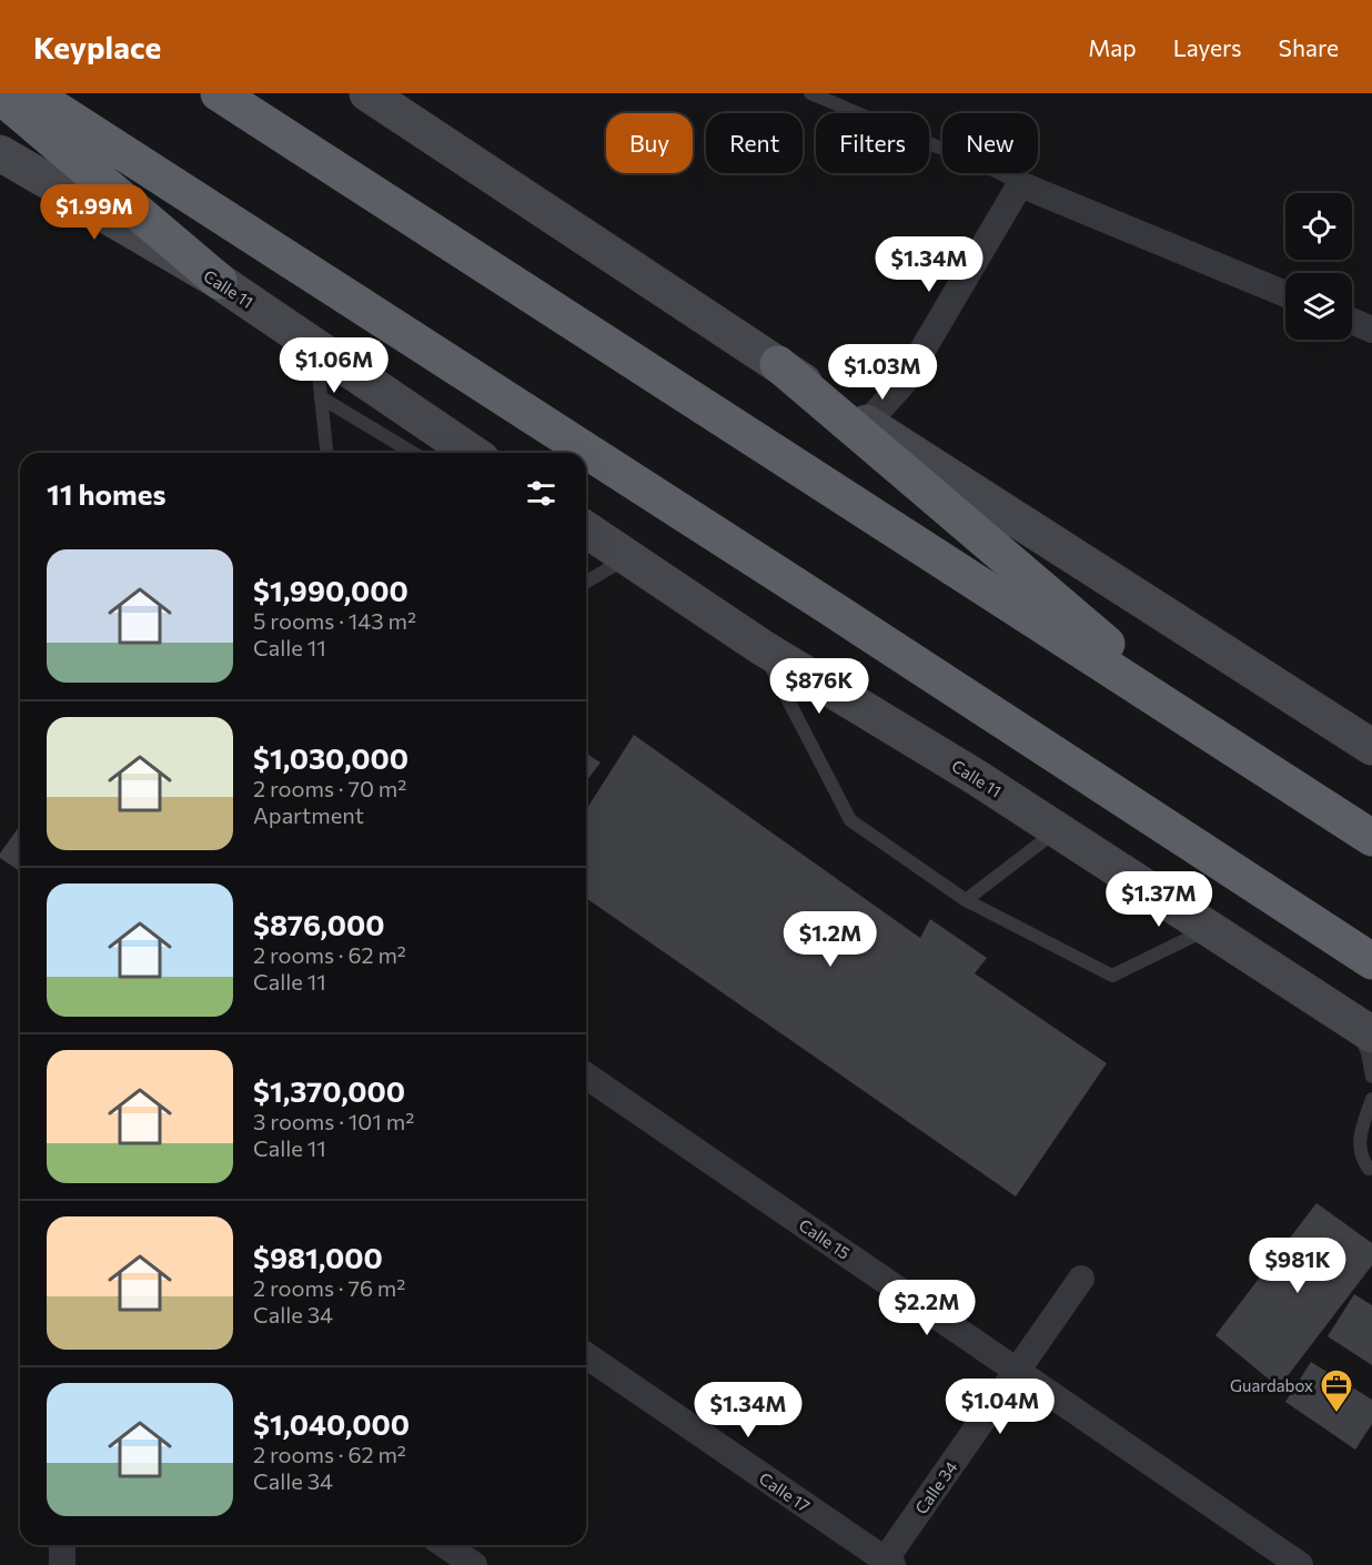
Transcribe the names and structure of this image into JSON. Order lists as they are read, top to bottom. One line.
{"streets":{"main road":["Calle 11"],"street":["Calle 15","Calle 34","Calle 17"]},"crossings":[["Calle 15","Calle 34"],["Calle 34","Calle 17"]],"places":{"office":["Guardabox"]},"page":{"header":"Keyplace","nav":["Map","Layers","Share"],"chip":["Buy","Rent","Filters","New"],"price":["$1.99M","$1.34M","$1.06M","$1.03M","$876K","$1.37M","$1.2M","$981K","$2.2M","$1.04M","$1.34M"],"heading":"11 homes","list":[{"name":"$1,990,000","note":"5 rooms · 143 m² · Calle 11"},{"name":"$1,030,000","note":"2 rooms · 70 m² · Apartment"},{"name":"$876,000","note":"2 rooms · 62 m² · Calle 11"},{"name":"$1,370,000","note":"3 rooms · 101 m² · Calle 11"},{"name":"$981,000","note":"2 rooms · 76 m² · Calle 34"},{"name":"$1,040,000","note":"2 rooms · 62 m² · Calle 34"}]}}
